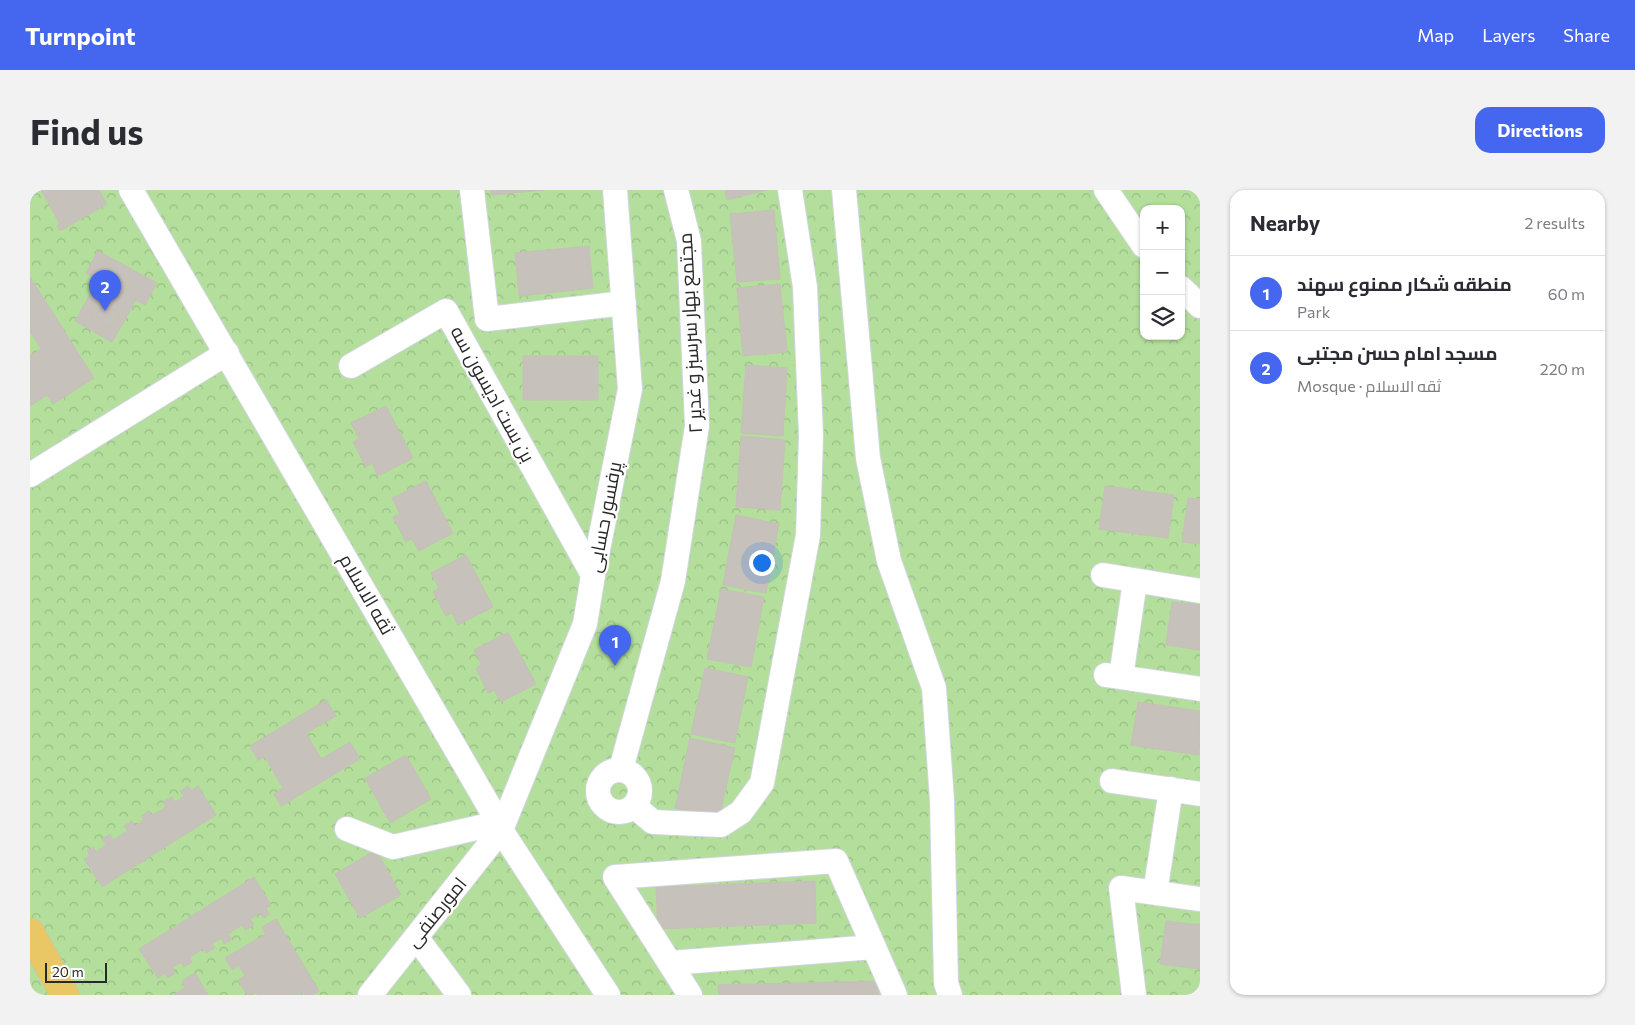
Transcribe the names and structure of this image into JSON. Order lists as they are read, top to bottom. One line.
{"streets":{"street":["مجتمع بهار سرسبز و غدیر ۲","بن بست ادیسون سه","پرفسور حسابی","ثقه الاسلام","امورصنفی"]},"crossings":[["بن بست ادیسون سه","پرفسور حسابی"],["پرفسور حسابی","ثقه الاسلام"],["پرفسور حسابی","امورصنفی"],["ثقه الاسلام","امورصنفی"]],"scale_bar":"20 m","page":{"header":"Turnpoint","nav":["Map","Layers","Share"],"buttons":"Directions","title":"Find us","heading":["Nearby","2 results"],"map_buttons":["+","−"],"list":[{"mark":"1","name":"منطقه شکار ممنوع سهند","note":"Park","value":"60 m"},{"mark":"2","name":"مسجد امام حسن مجتبی","note":"Mosque · ثقه الاسلام","value":"220 m"}],"pins":["2","1"],"scale":"20 m"}}
